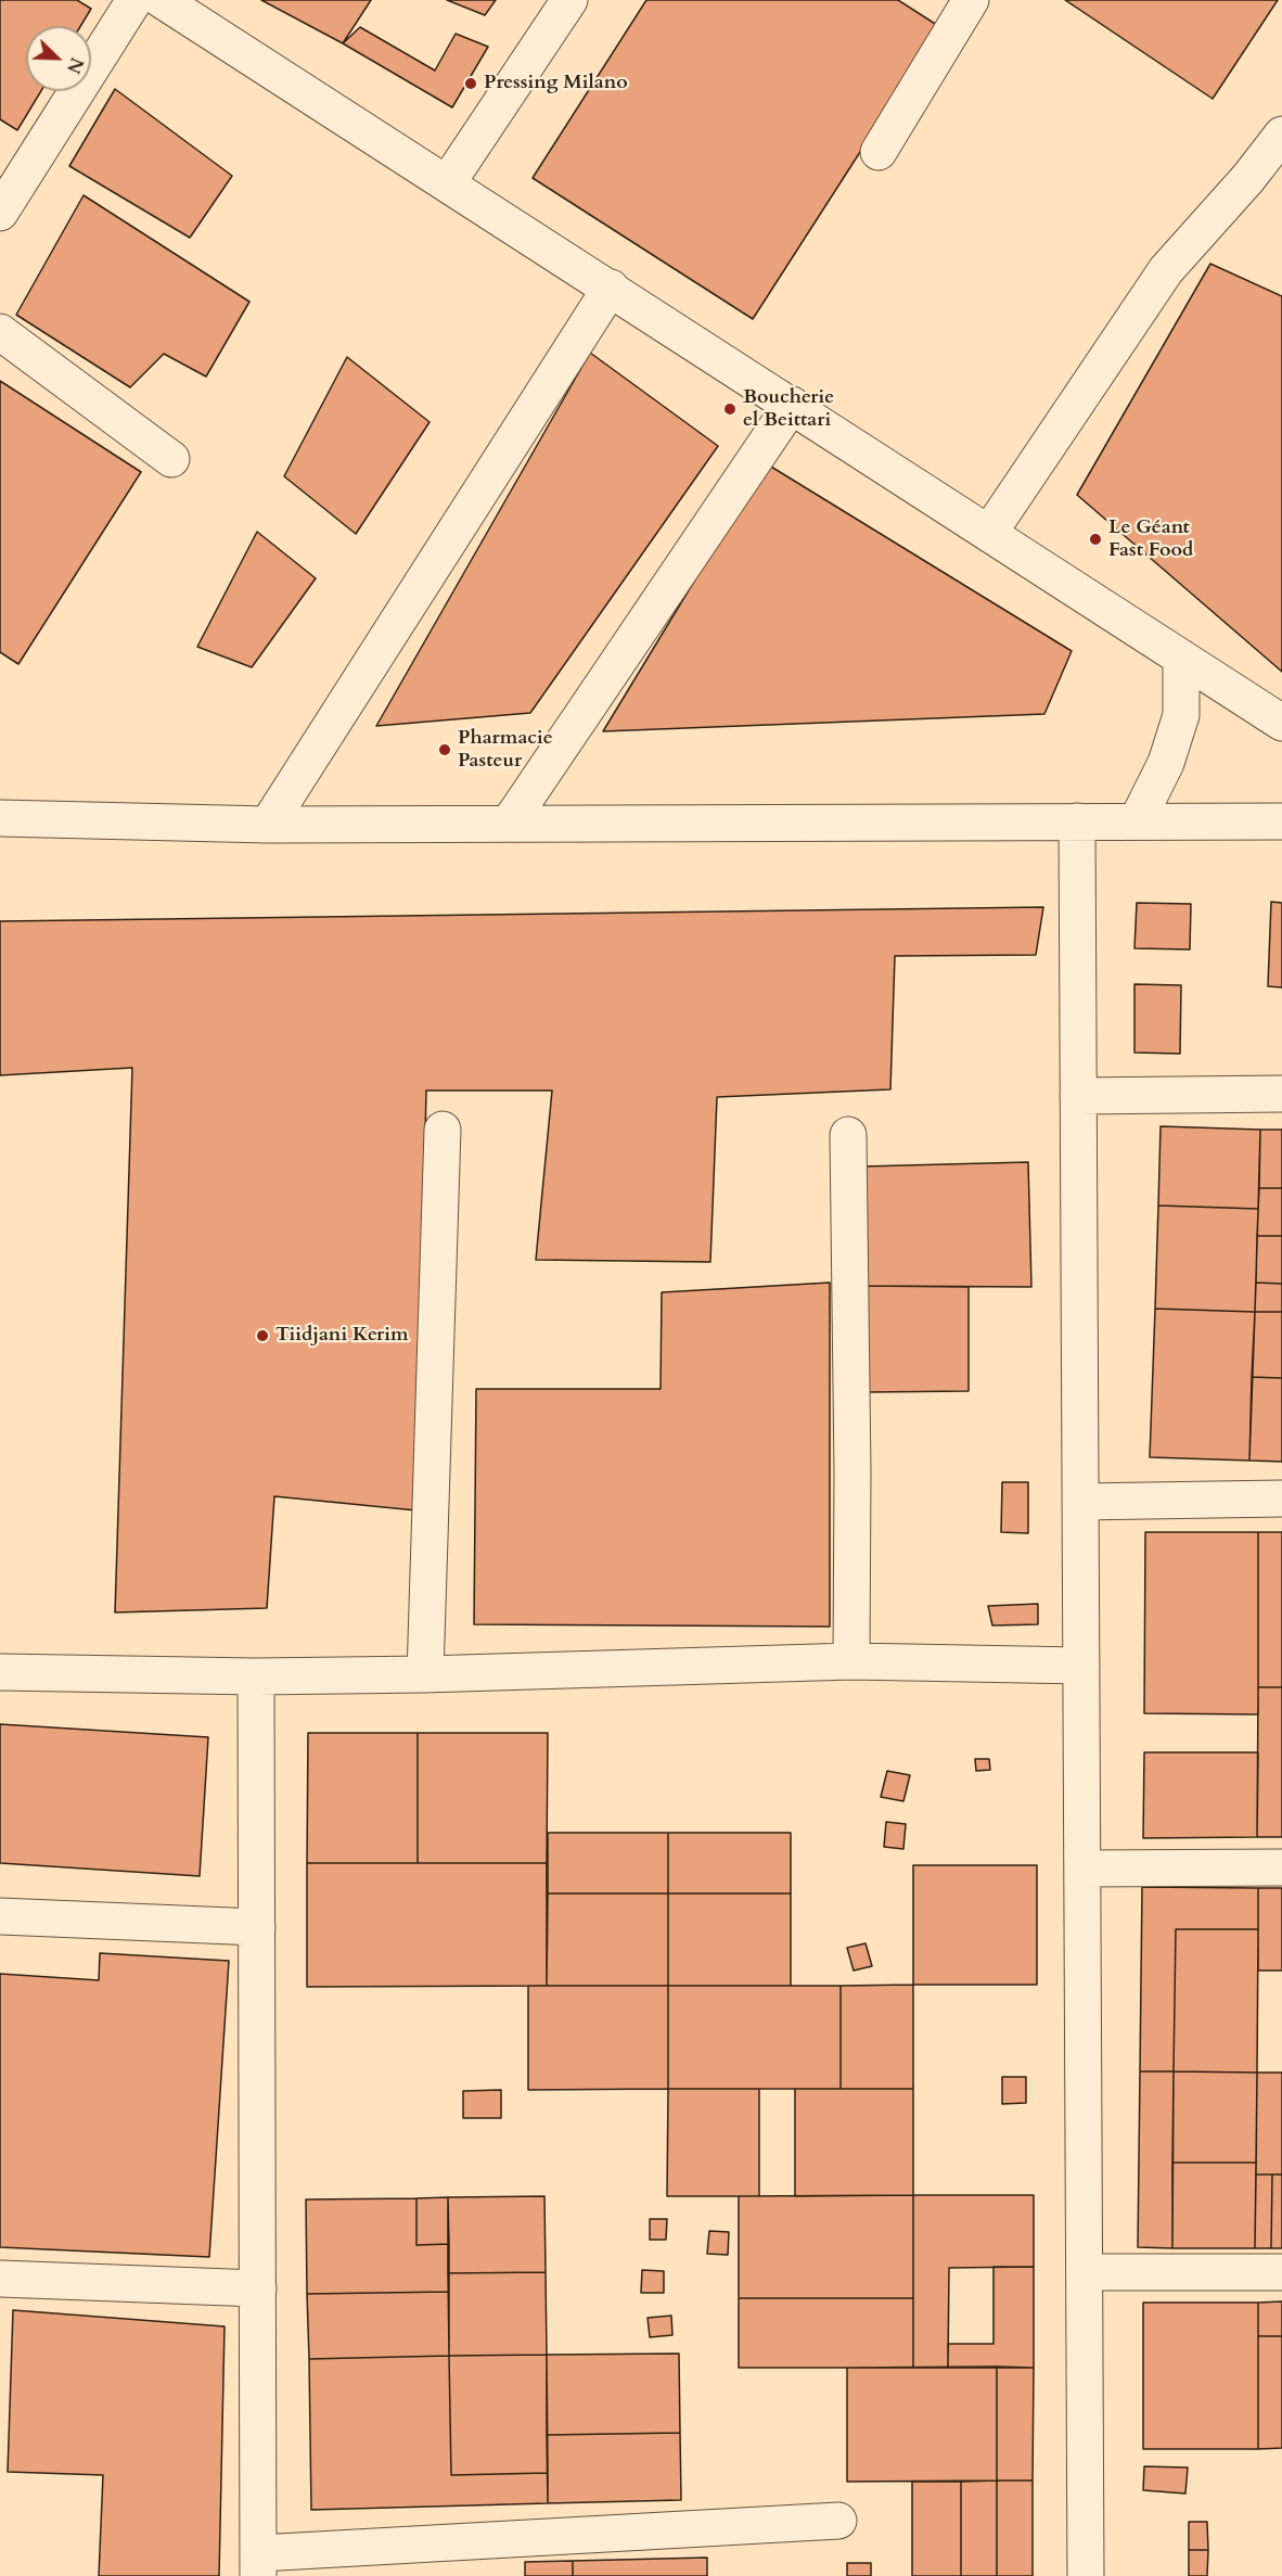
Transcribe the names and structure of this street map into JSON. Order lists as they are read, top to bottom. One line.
{"places":["Pressing Milano","Boucherie el Beittari","Le Géant Fast Food","Pharmacie Pasteur","Tiidjani Kerim"],"north":"bottom right"}
